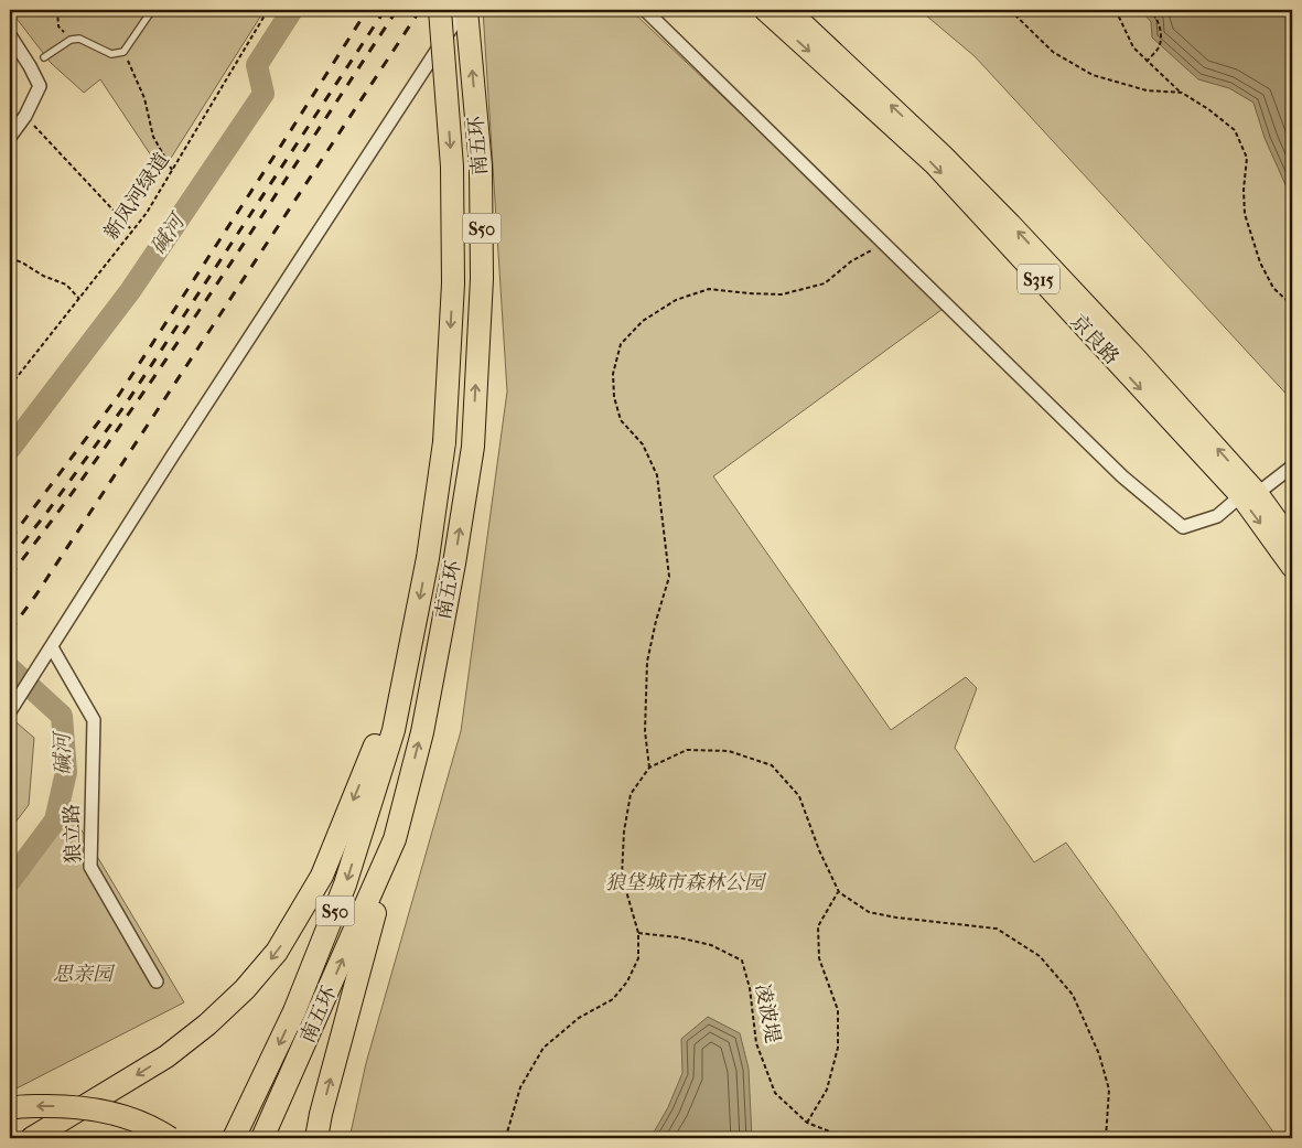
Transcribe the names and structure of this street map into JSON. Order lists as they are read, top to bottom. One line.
{"streets":{"highway":["南五环","S50"],"main road":["S315","京良路"],"street":["狼立路"],"path":["新凤河绿道","凌波堤"]},"water":["碱河"],"parks":["狼垡城市森林公园","思亲园"]}
